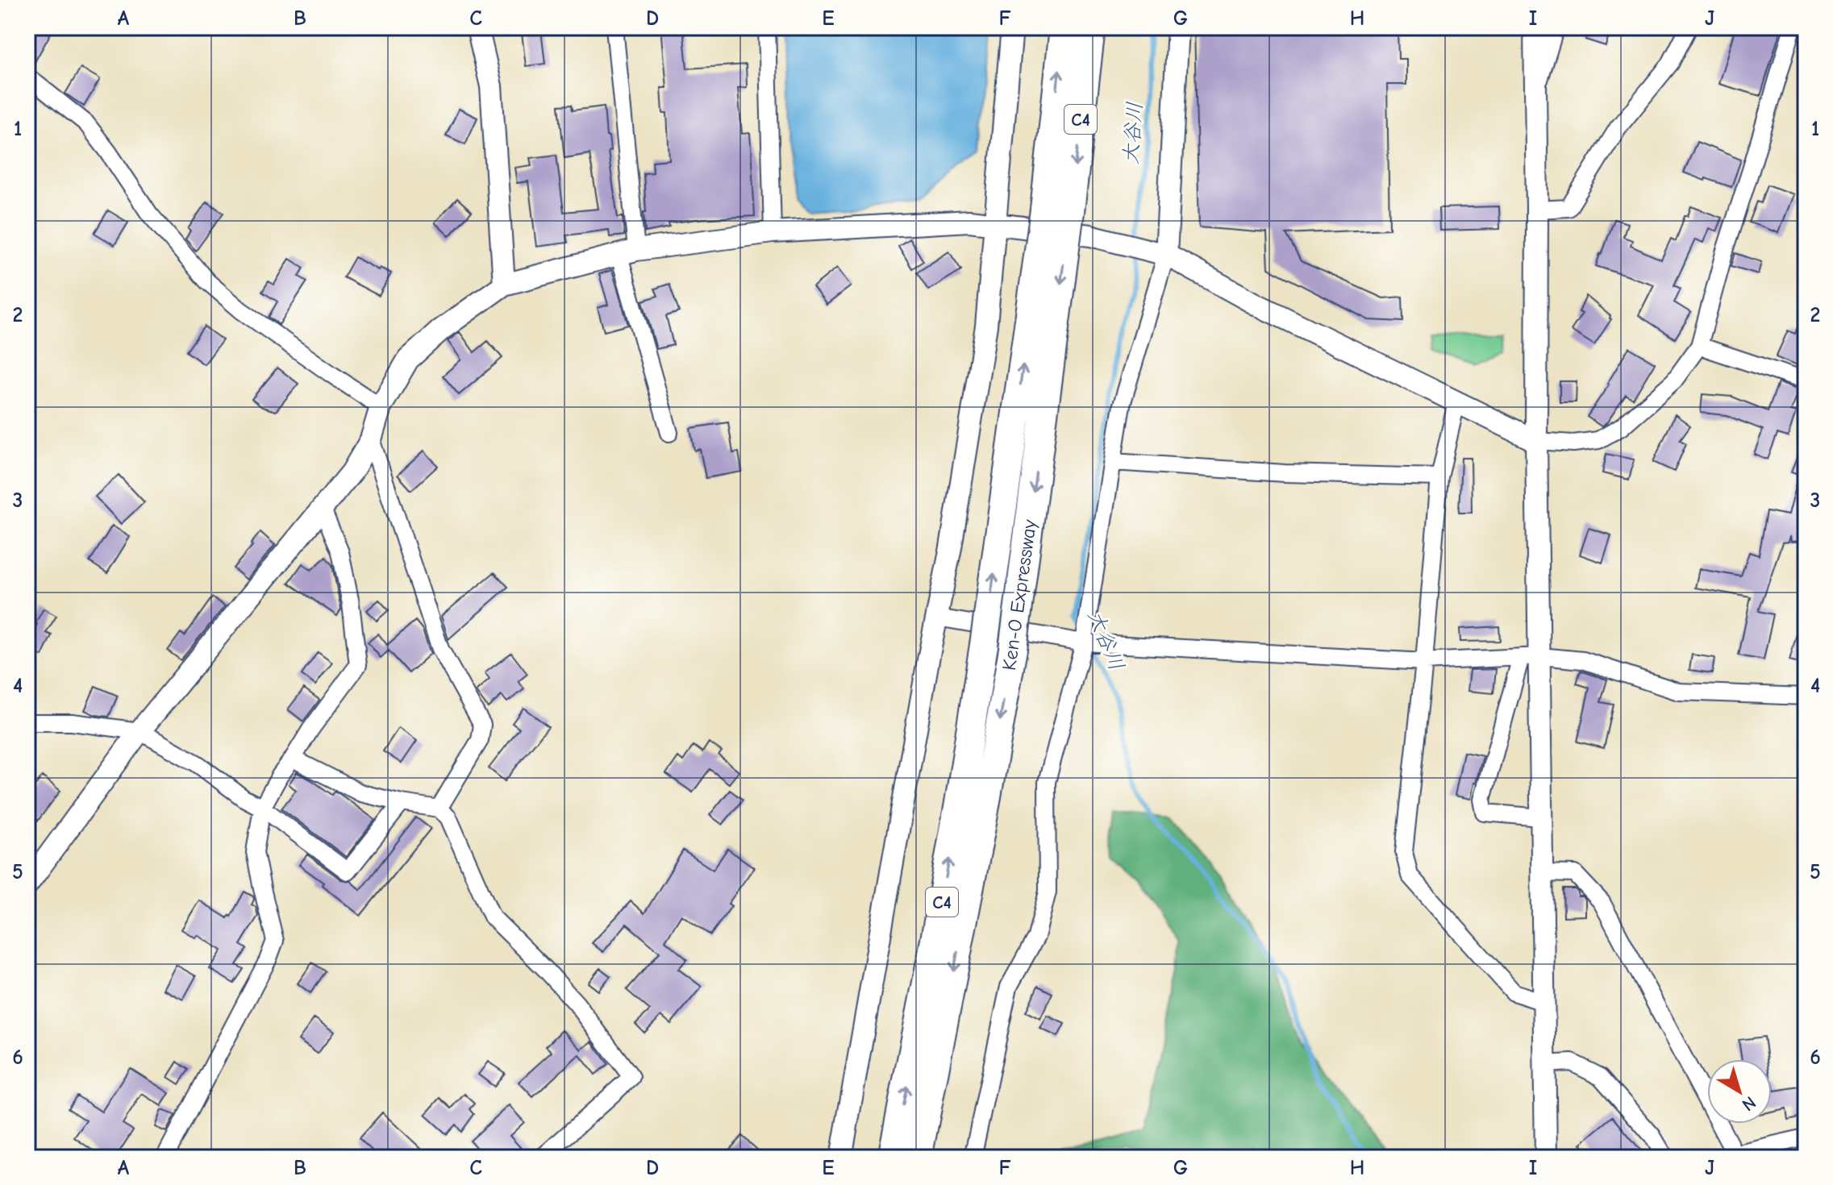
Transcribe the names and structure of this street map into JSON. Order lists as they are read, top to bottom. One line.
{"streets":{"highway":["C4","Ken-O Expressway"]},"water":["大谷川"],"north":"bottom right","grid":{"columns":["A","B","C","D","E","F","G","H","I","J"],"rows":["1","2","3","4","5","6"]}}
